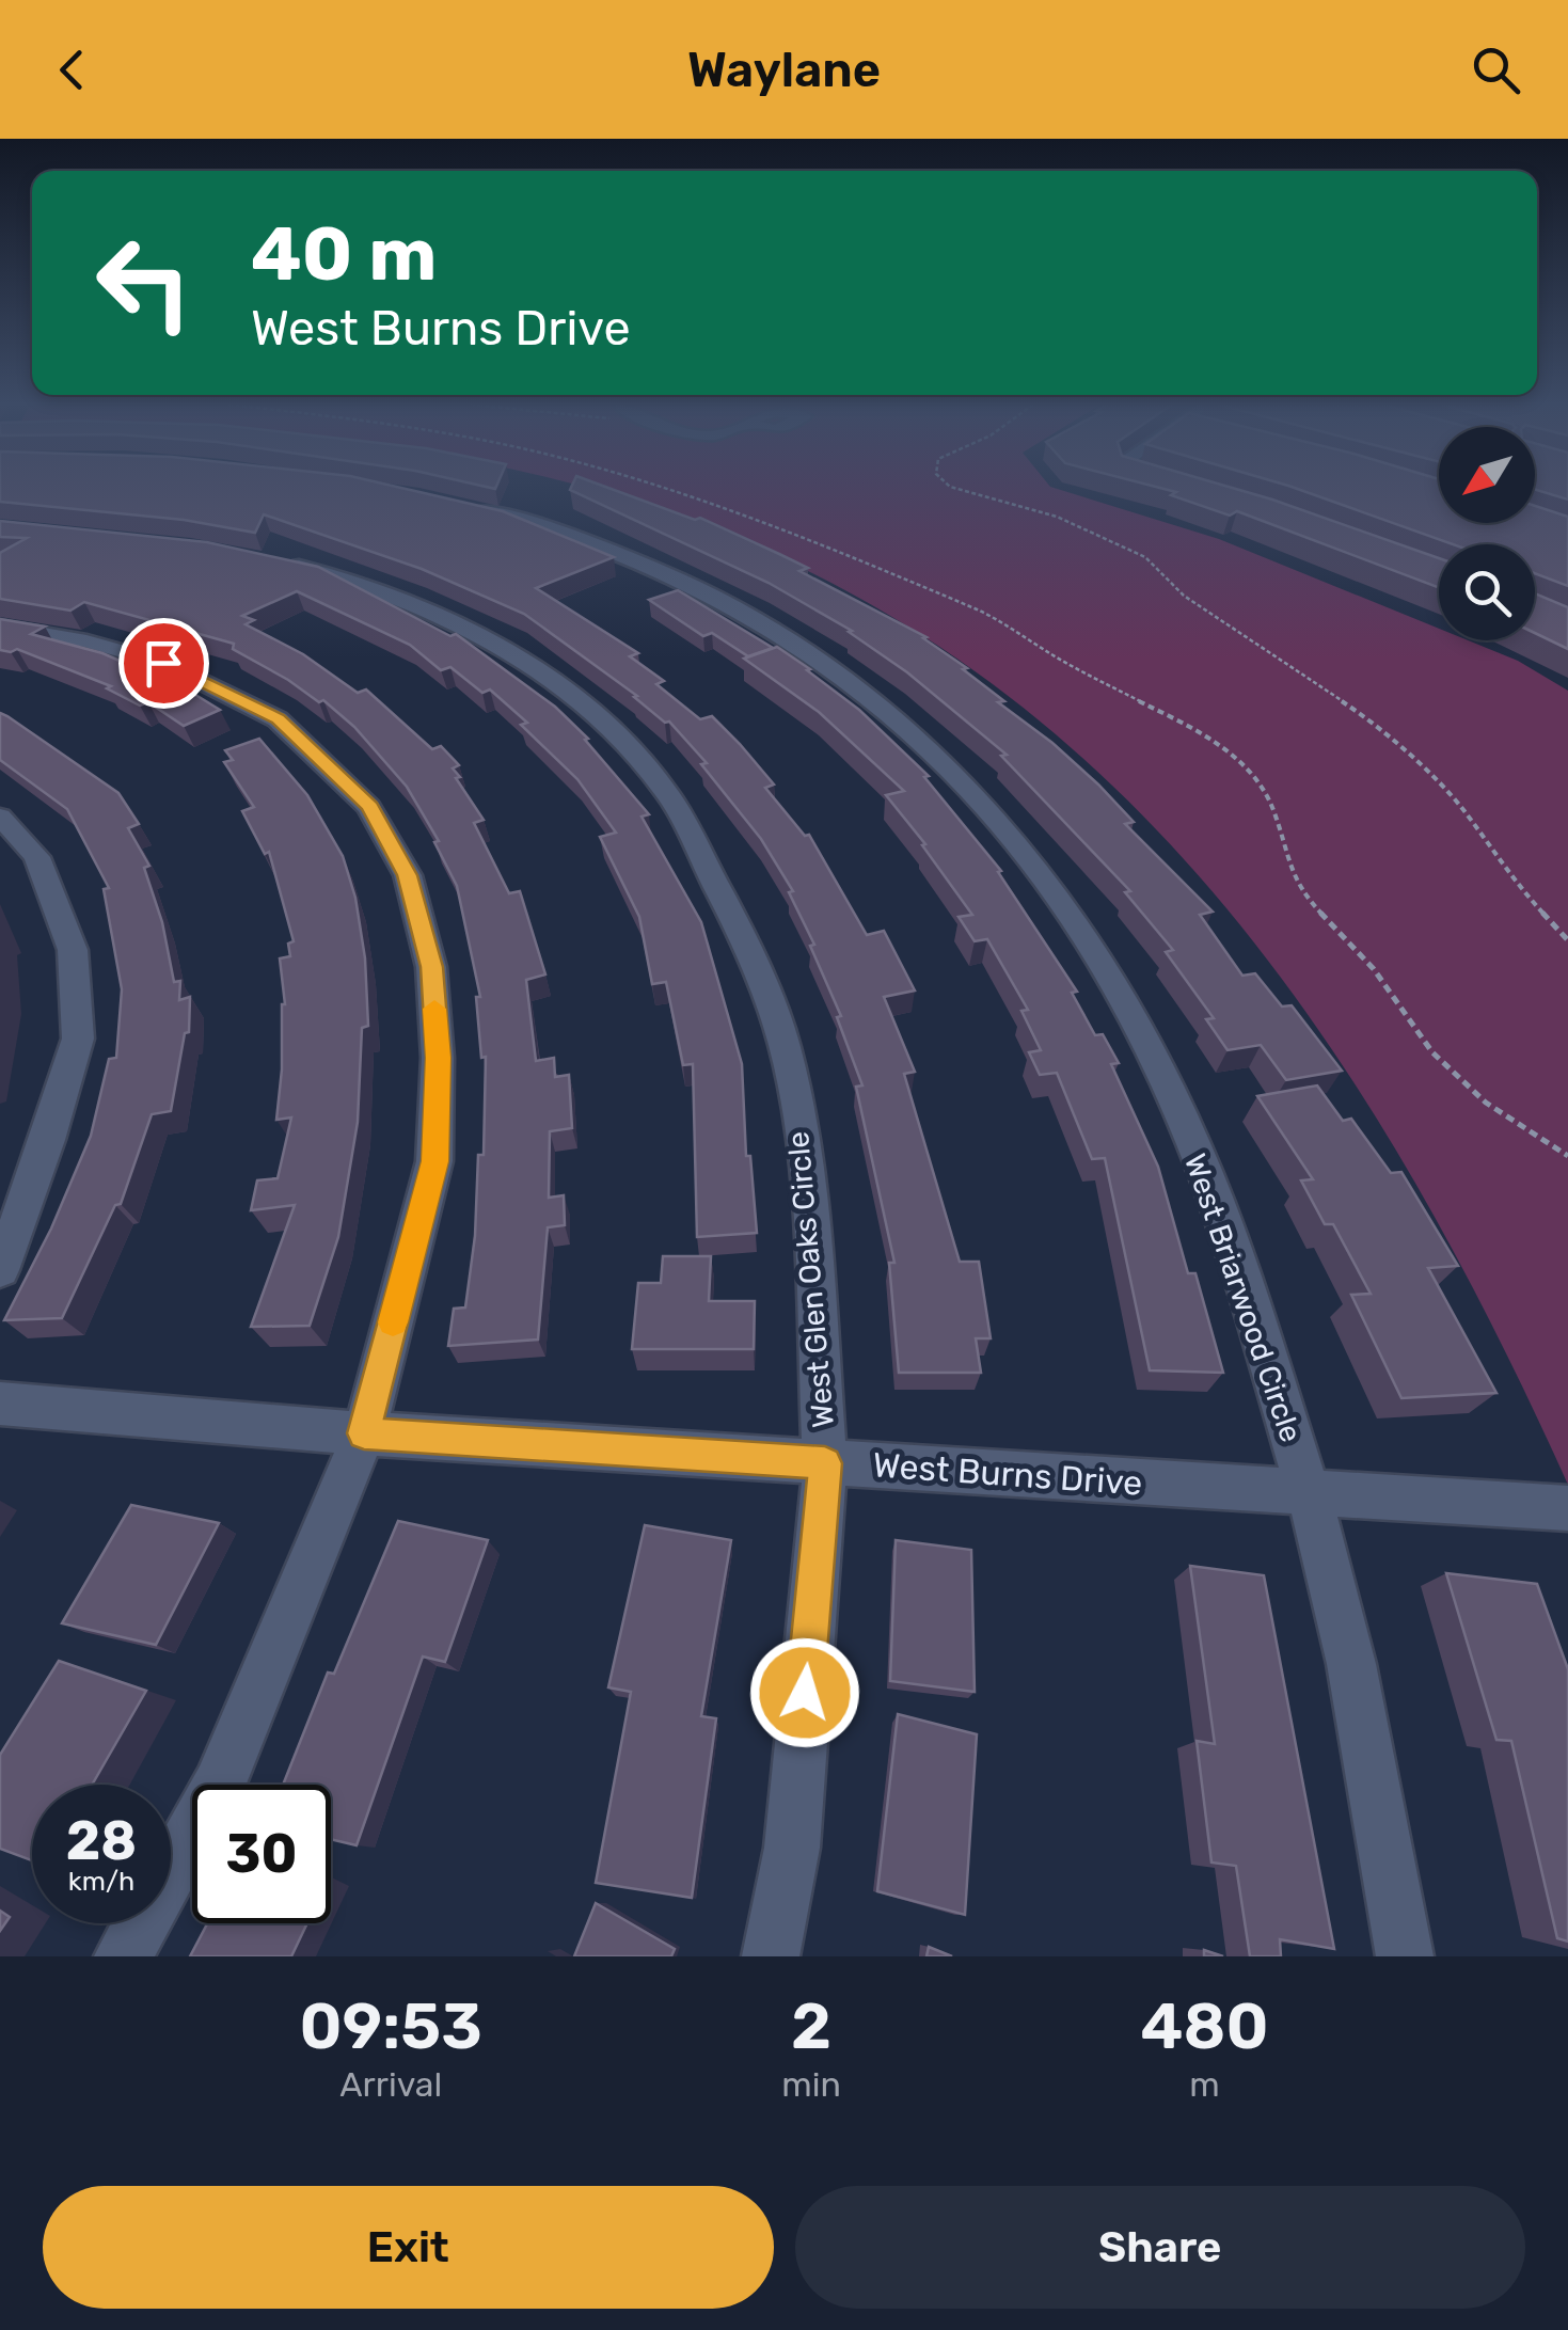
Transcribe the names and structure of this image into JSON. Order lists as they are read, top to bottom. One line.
{"streets":{"street":["West Glen Oaks Circle","West Briarwood Circle","West Burns Drive"]},"crossings":[["West Glen Oaks Circle","West Burns Drive"],["West Briarwood Circle","West Burns Drive"]],"north":"bottom left","page":{"header":"Waylane","turn":["40 m","West Burns Drive"],"speed":"28 km/h","limit":"30","eta":["09:53","Arrival","2","min","480","m"],"buttons":["Exit","Share"]}}
